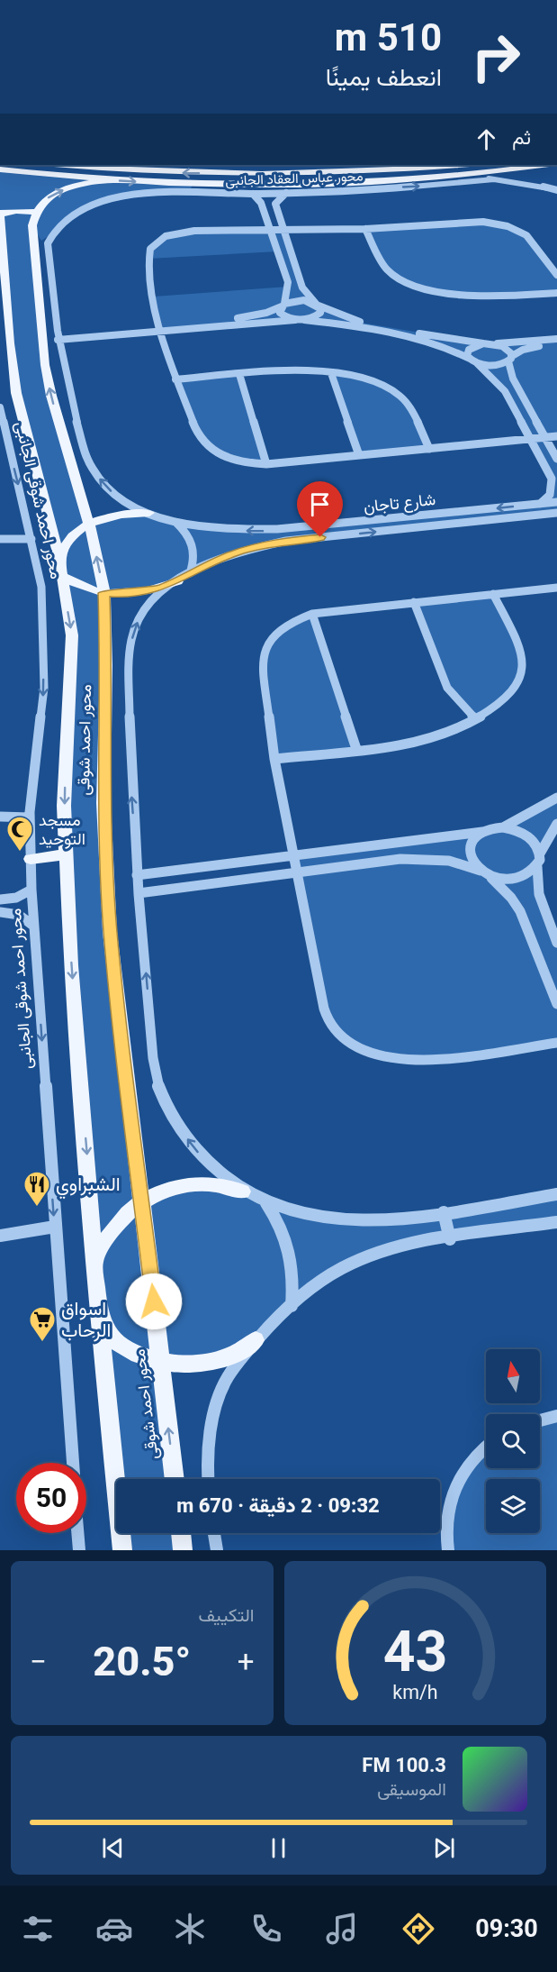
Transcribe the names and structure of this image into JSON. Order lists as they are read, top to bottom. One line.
{"streets":{"main road":["محور احمد شوقى"],"street":["محور عباس العقاد الجانبى","محور احمد شوقى الجانبى","شارع تاجان"]},"crossings":[["شارع تاجان","محور احمد شوقى"]],"one_way":["محور احمد شوقى الجانبى"],"places":{"mosque":["مسجد التوحيد"],"restaurant":["الشبراوي"],"supermarket":["اسواق الرحاب"]},"north":"top","page":{"turn":["510 m","انعطف يمينًا"],"then":"ثم","limit":"50","trip":"09:32 · 2 دقيقة · 670 m","tile":"التكييف","heat":["−","20.5°","+"],"song":["100.3 FM","الموسيقى"],"tabs":"09:30","gauge":["43","km/h"]}}
